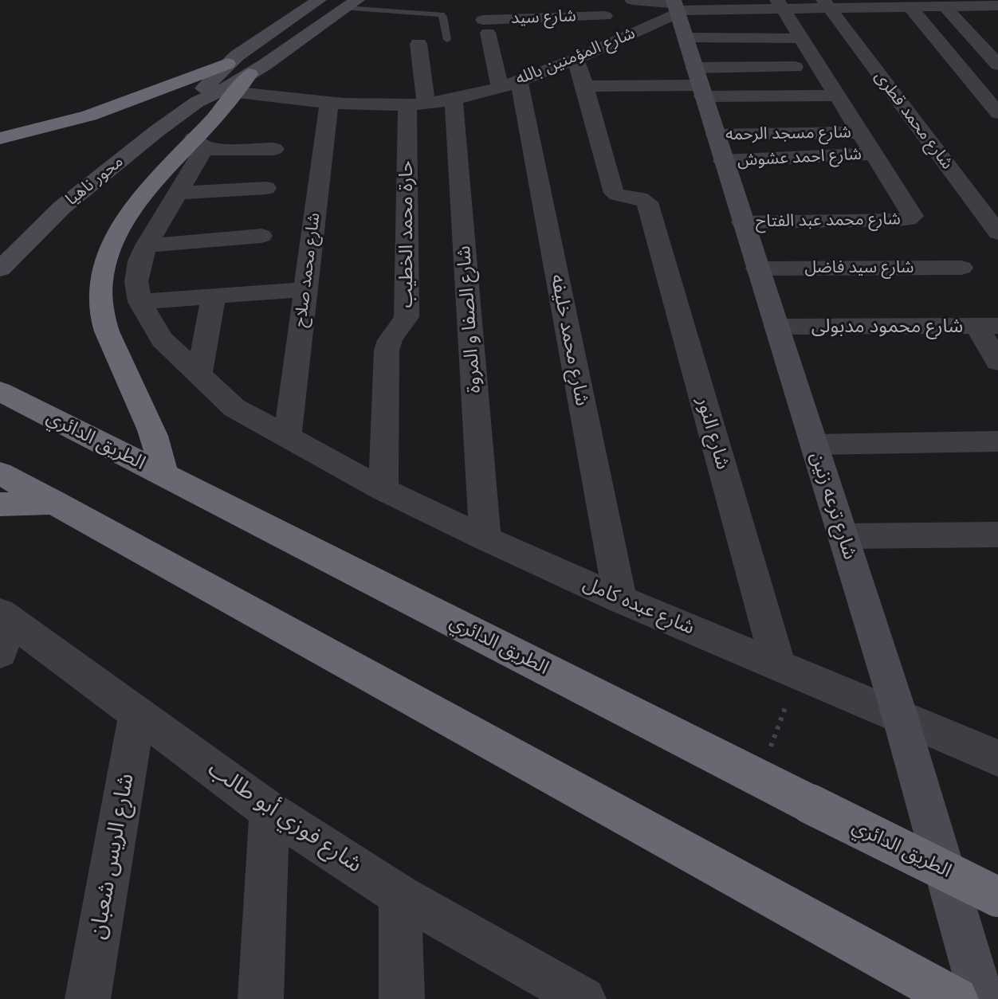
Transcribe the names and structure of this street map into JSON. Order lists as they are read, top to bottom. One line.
{"streets":{"highway":["الطريق الدائري"],"street":["شارع سيد","شارع المؤمنين بالله","شارع محمد قطرى","شارع مسجد الرحمه","شارع احمد عشوش","محور ناهيا","شارع محمد عبد الفتاح","حارة محمد الخطيب","شارع سيد فاضل","شارع محمد صلاح","شارع الصفا و المروة","شارع محمود مدبولى","شارع محمد خليفه","شارع النور","شارع ترعه زنين","شارع عبده كامل","شارع فوزي أبو طالب","شارع الريس شعبان"]},"crossings":[["شارع سيد","شارع محمد خليفه"],["شارع المؤمنين بالله","محور ناهيا"],["شارع المؤمنين بالله","حارة محمد الخطيب"],["شارع المؤمنين بالله","شارع محمد صلاح"],["شارع المؤمنين بالله","شارع الصفا و المروة"],["شارع المؤمنين بالله","شارع محمد خليفه"],["شارع المؤمنين بالله","شارع ترعه زنين"],["شارع مسجد الرحمه","شارع احمد عشوش"],["شارع مسجد الرحمه","شارع محمد عبد الفتاح"],["شارع مسجد الرحمه","شارع ترعه زنين"],["شارع احمد عشوش","شارع ترعه زنين"],["شارع محمد عبد الفتاح","شارع ترعه زنين"],["حارة محمد الخطيب","شارع عبده كامل"],["شارع سيد فاضل","شارع ترعه زنين"],["شارع محمد صلاح","شارع عبده كامل"],["شارع الصفا و المروة","شارع عبده كامل"],["شارع محمود مدبولى","شارع ترعه زنين"],["شارع محمد خليفه","شارع عبده كامل"],["شارع النور","شارع عبده كامل"],["شارع ترعه زنين","شارع عبده كامل"],["شارع فوزي أبو طالب","شارع الريس شعبان"]]}
